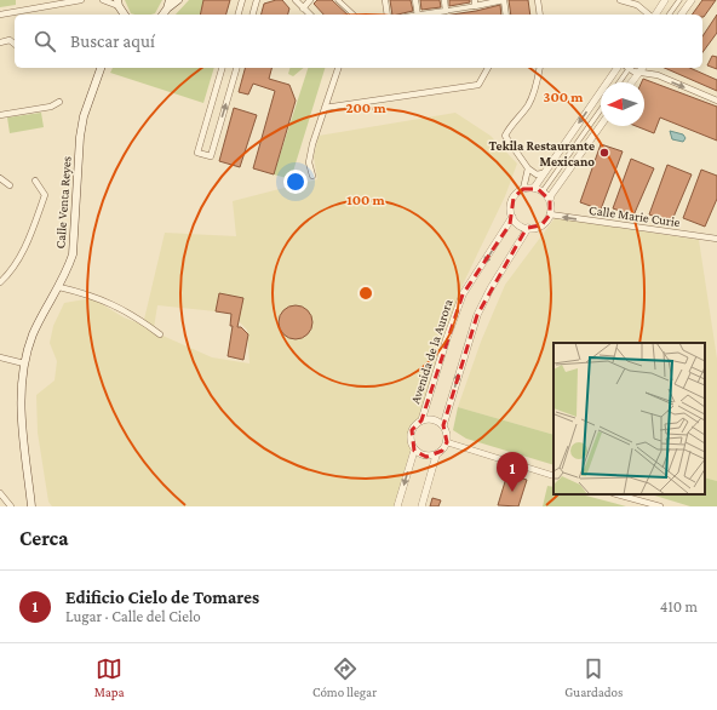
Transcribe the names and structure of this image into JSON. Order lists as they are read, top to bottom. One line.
{"streets":{"main road":["Calle Venta Reyes"],"street":["Calle Marie Curie","Avenida de la Aurora"]},"crossings":[["Calle Marie Curie","Avenida de la Aurora"]],"one_way":["Calle Marie Curie"],"places":["Tekila Restaurante Mexicano"],"north":"left","page":{"search":"Buscar aquí","pins":"1","heading":"Cerca","list":[{"mark":"1","name":"Edificio Cielo de Tomares","note":"Lugar · Calle del Cielo","value":"410 m"}],"nav":["Mapa","Cómo llegar","Guardados"]},"rings":["300 m","200 m","100 m"]}
